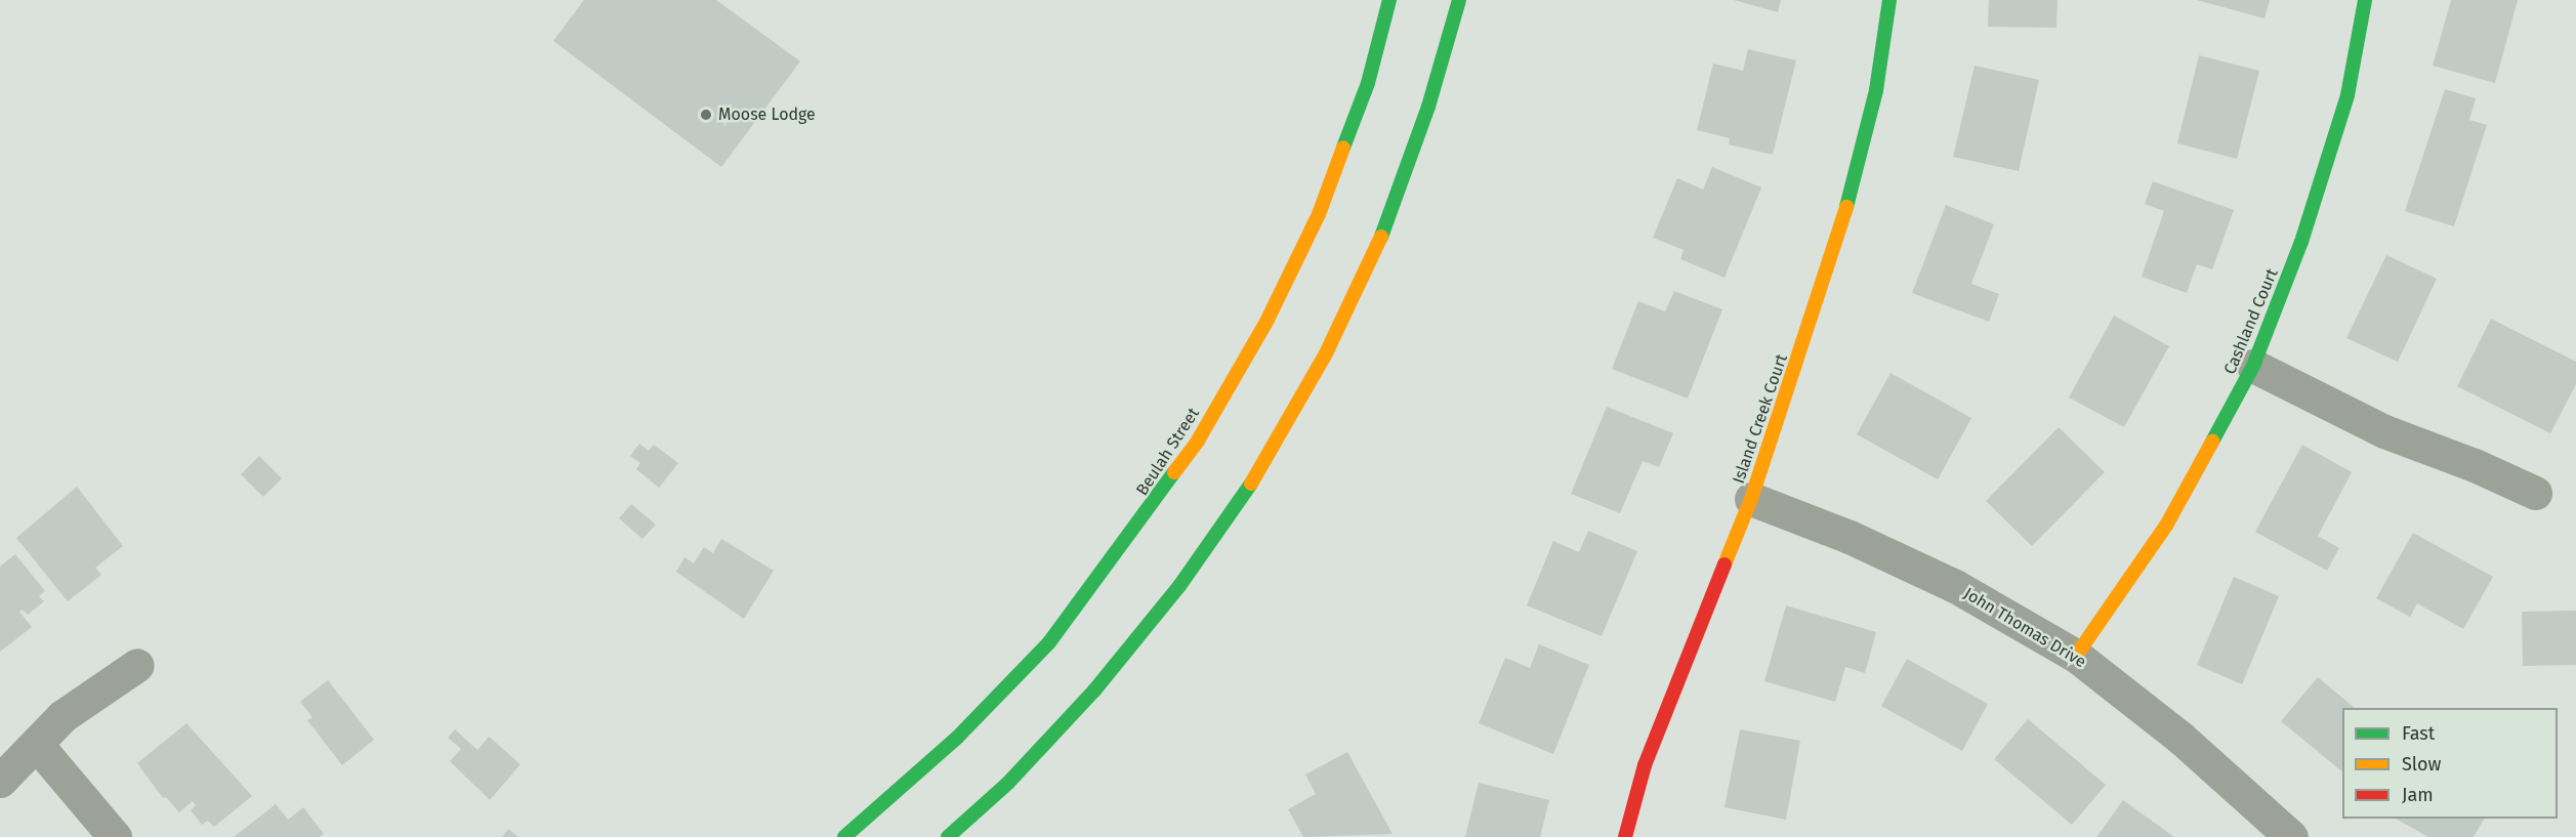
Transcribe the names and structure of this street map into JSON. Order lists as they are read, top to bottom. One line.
{"streets":{"main road":["Cashland Court","Island Creek Court","Beulah Street"],"street":["John Thomas Drive"]},"crossings":[["Cashland Court","John Thomas Drive"],["Island Creek Court","John Thomas Drive"]],"places":["Moose Lodge"],"legend":["Fast","Slow","Jam"]}
